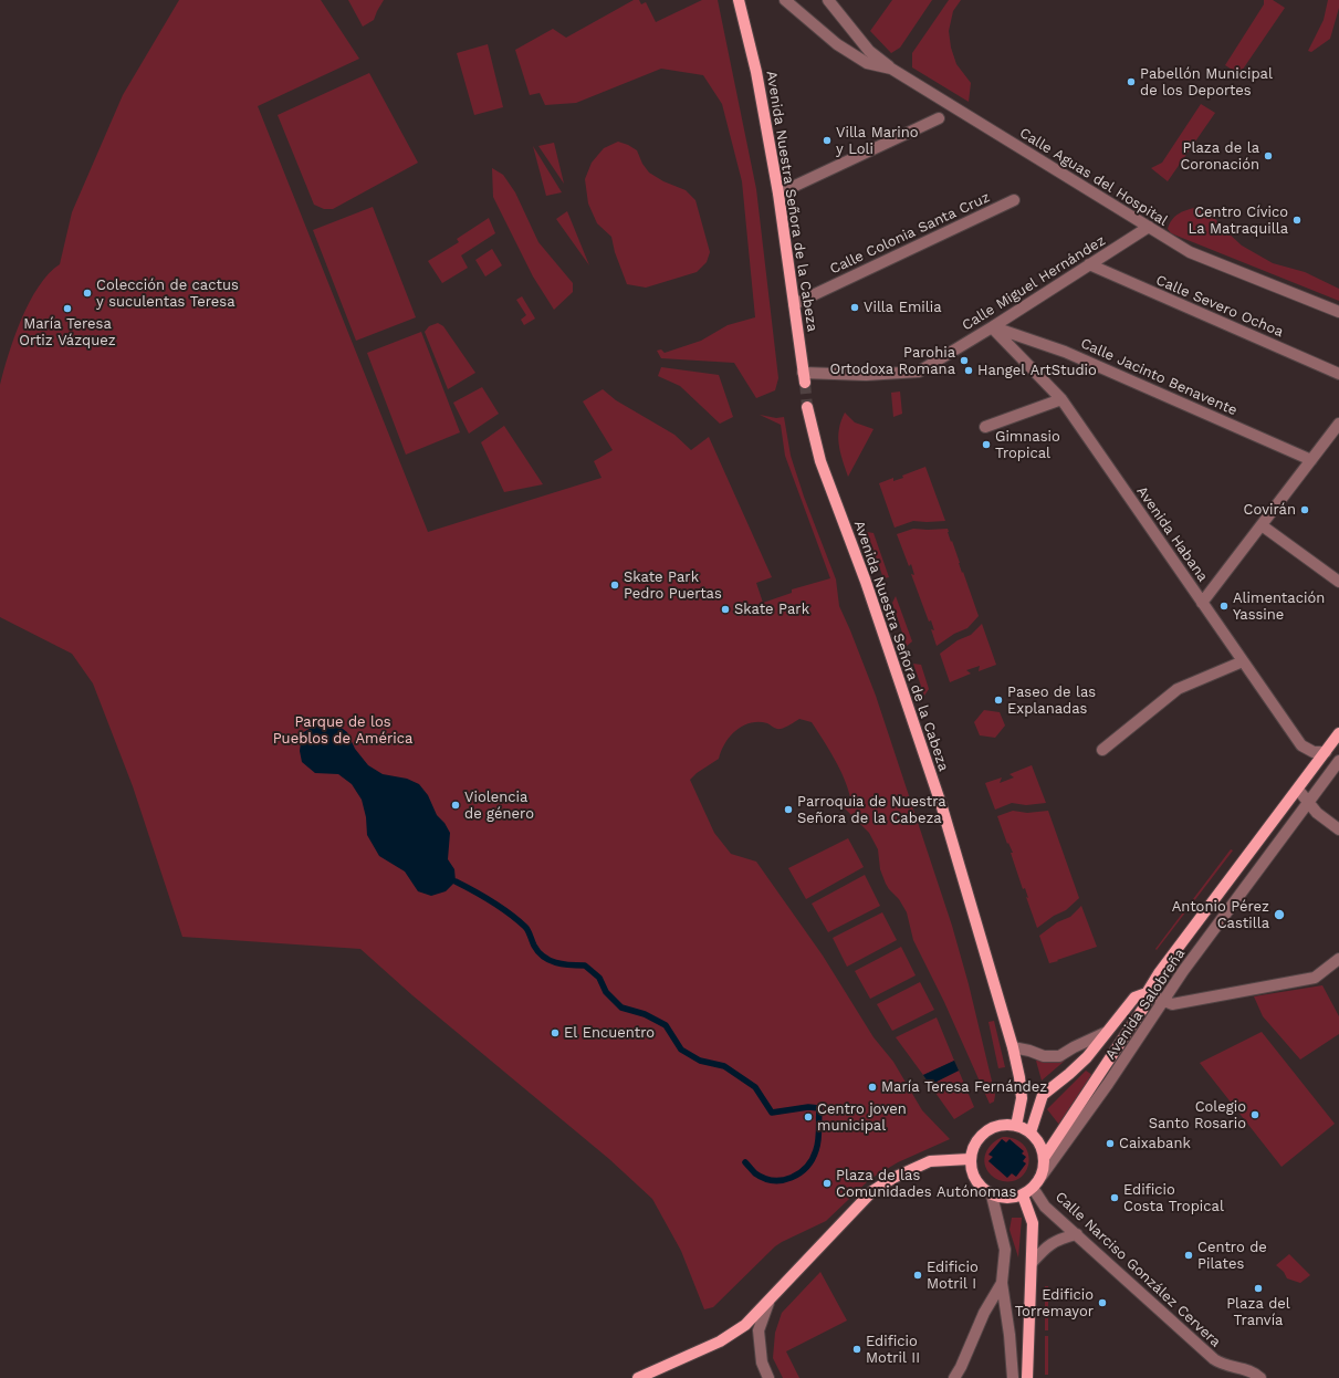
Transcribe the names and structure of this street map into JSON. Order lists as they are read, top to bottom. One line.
{"streets":{"main road":["Avenida Nuestra Señora de la Cabeza","Avenida Salobreña"],"street":["Calle Aguas del Hospital","Calle Colonia Santa Cruz","Calle Miguel Hernández","Calle Severo Ochoa","Calle Jacinto Benavente","Avenida Habana","Calle Narciso González Cervera"]},"crossings":[["Calle Aguas del Hospital","Calle Miguel Hernández"],["Avenida Nuestra Señora de la Cabeza","Calle Colonia Santa Cruz"],["Avenida Nuestra Señora de la Cabeza","Calle Miguel Hernández"],["Avenida Nuestra Señora de la Cabeza","Avenida Salobreña"],["Avenida Nuestra Señora de la Cabeza","Calle Narciso González Cervera"],["Calle Miguel Hernández","Calle Severo Ochoa"],["Calle Miguel Hernández","Calle Jacinto Benavente"],["Calle Miguel Hernández","Avenida Habana"],["Calle Jacinto Benavente","Avenida Habana"],["Avenida Habana","Avenida Salobreña"],["Avenida Salobreña","Calle Narciso González Cervera"]],"parks":["Parque de los Pueblos de América"],"places":["Pabellón Municipal de los Deportes","Villa Marino y Loli","Plaza de la Coronación","Centro Cívico La Matraquilla","Colección de cactus y suculentas Teresa","Villa Emilia","María Teresa Ortiz Vázquez","Parohia Ortodoxa Romana","Hangel ArtStudio","Gimnasio Tropical","Covirán","Skate Park Pedro Puertas","Alimentación Yassine","Skate Park","Paseo de las Explanadas","Violencia de género","Parroquia de Nuestra Señora de la Cabeza","Antonio Pérez Castilla","El Encuentro","María Teresa Fernández","Colegio Santo Rosario","Centro joven municipal","Caixabank","Plaza de las Comunidades Autónomas","Edificio Costa Tropical","Centro de Pilates","Edificio Motril I","Plaza del Tranvía","Edificio Torremayor","Edificio Motril II"]}
